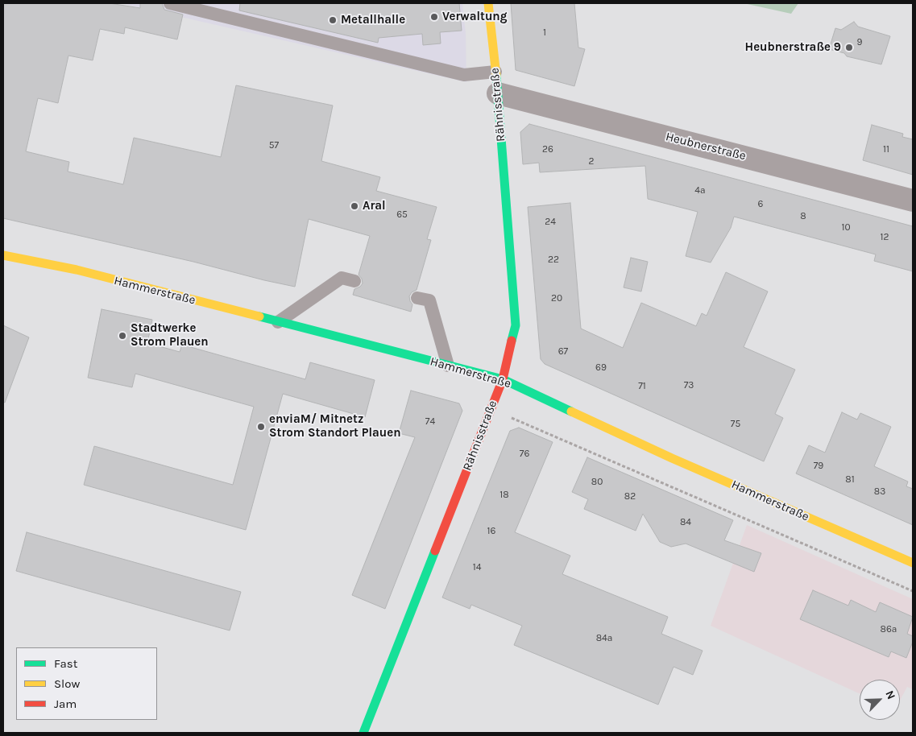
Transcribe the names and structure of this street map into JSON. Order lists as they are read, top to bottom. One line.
{"streets":{"main road":["Rähnisstraße","Hammerstraße"],"street":["Heubnerstraße"]},"crossings":[["Rähnisstraße","Heubnerstraße"],["Rähnisstraße","Hammerstraße"]],"places":["Verwaltung","Metallhalle","Heubnerstraße 9","Aral","Stadtwerke Strom Plauen","enviaM/ Mitnetz Strom Standort Plauen"],"house_numbers":["1","9","57","26","11","2","4a","6","65","8","24","10","12","22","20","67","69","73","71","74","75","76","79","81","80","83","18","82","84","16","14","86a","84a"],"legend":["Fast","Slow","Jam"],"north":"top right"}
